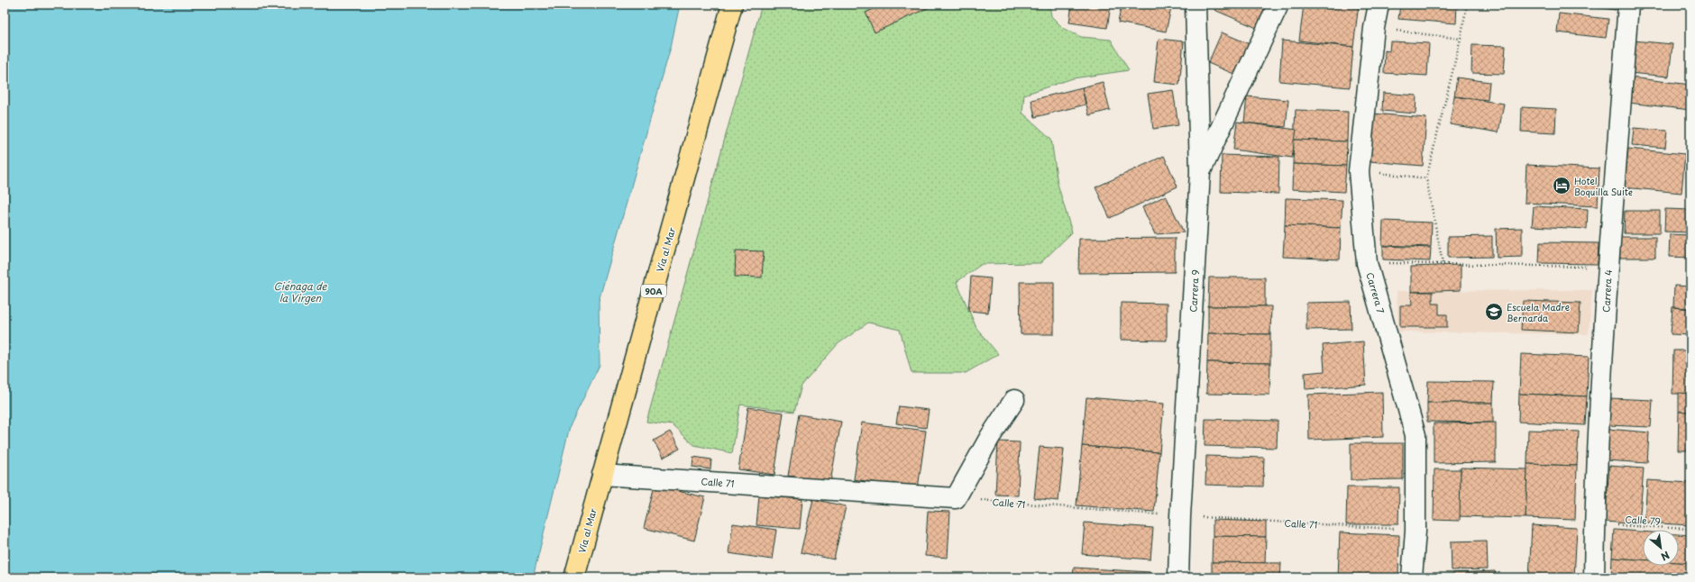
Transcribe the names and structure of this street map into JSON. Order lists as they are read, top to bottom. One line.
{"streets":{"highway":["Vía al Mar","90A"],"street":["Carrera 9","Carrera 4","Carrera 7","Calle 71"],"path":["Calle 79"]},"crossings":[["Vía al Mar","Calle 71"],["Carrera 9","Calle 71"],["Carrera 4","Calle 79"],["Carrera 7","Calle 71"]],"water":["Ciénaga de la Virgen"],"places":{"hotel":["Hotel Boquilla Suite"],"school or university":["Escuela Madre Bernarda"]},"north":"bottom right"}
